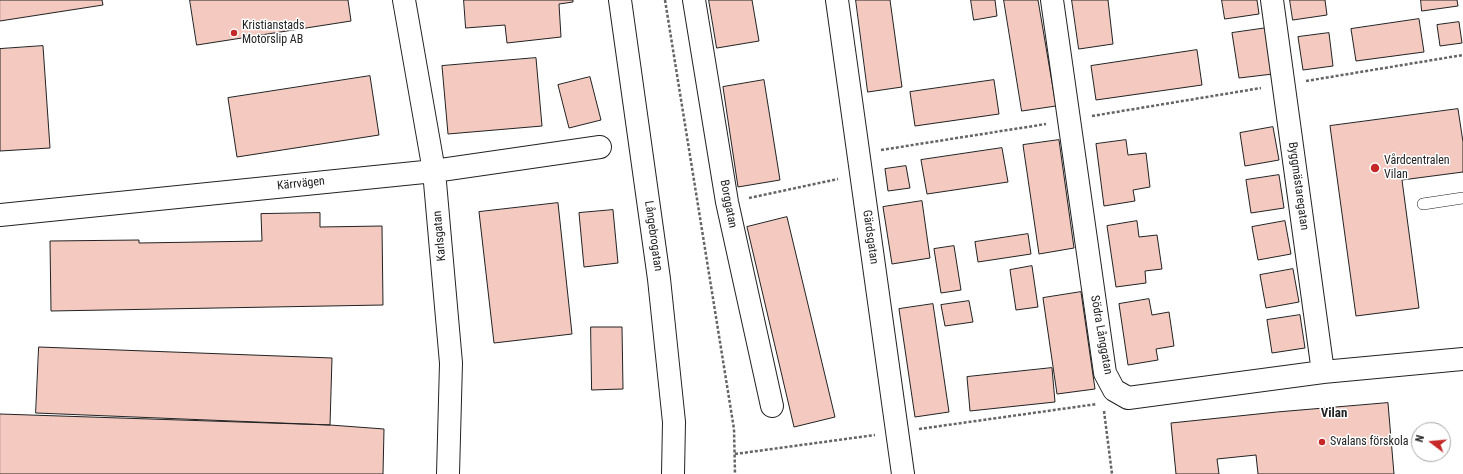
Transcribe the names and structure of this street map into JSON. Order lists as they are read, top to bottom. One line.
{"streets":{"street":["Kärrvägen","Byggmästaregatan","Borggatan","Karlsgatan","Långebrogatan","Gärdsgatan","Södra Långgatan"]},"crossings":[["Kärrvägen","Karlsgatan"],["Byggmästaregatan","Södra Långgatan"]],"districts":["Vilan"],"places":["Kristianstads Motorslip AB","Vårdcentralen Vilan","Svalans förskola"],"north":"left"}
